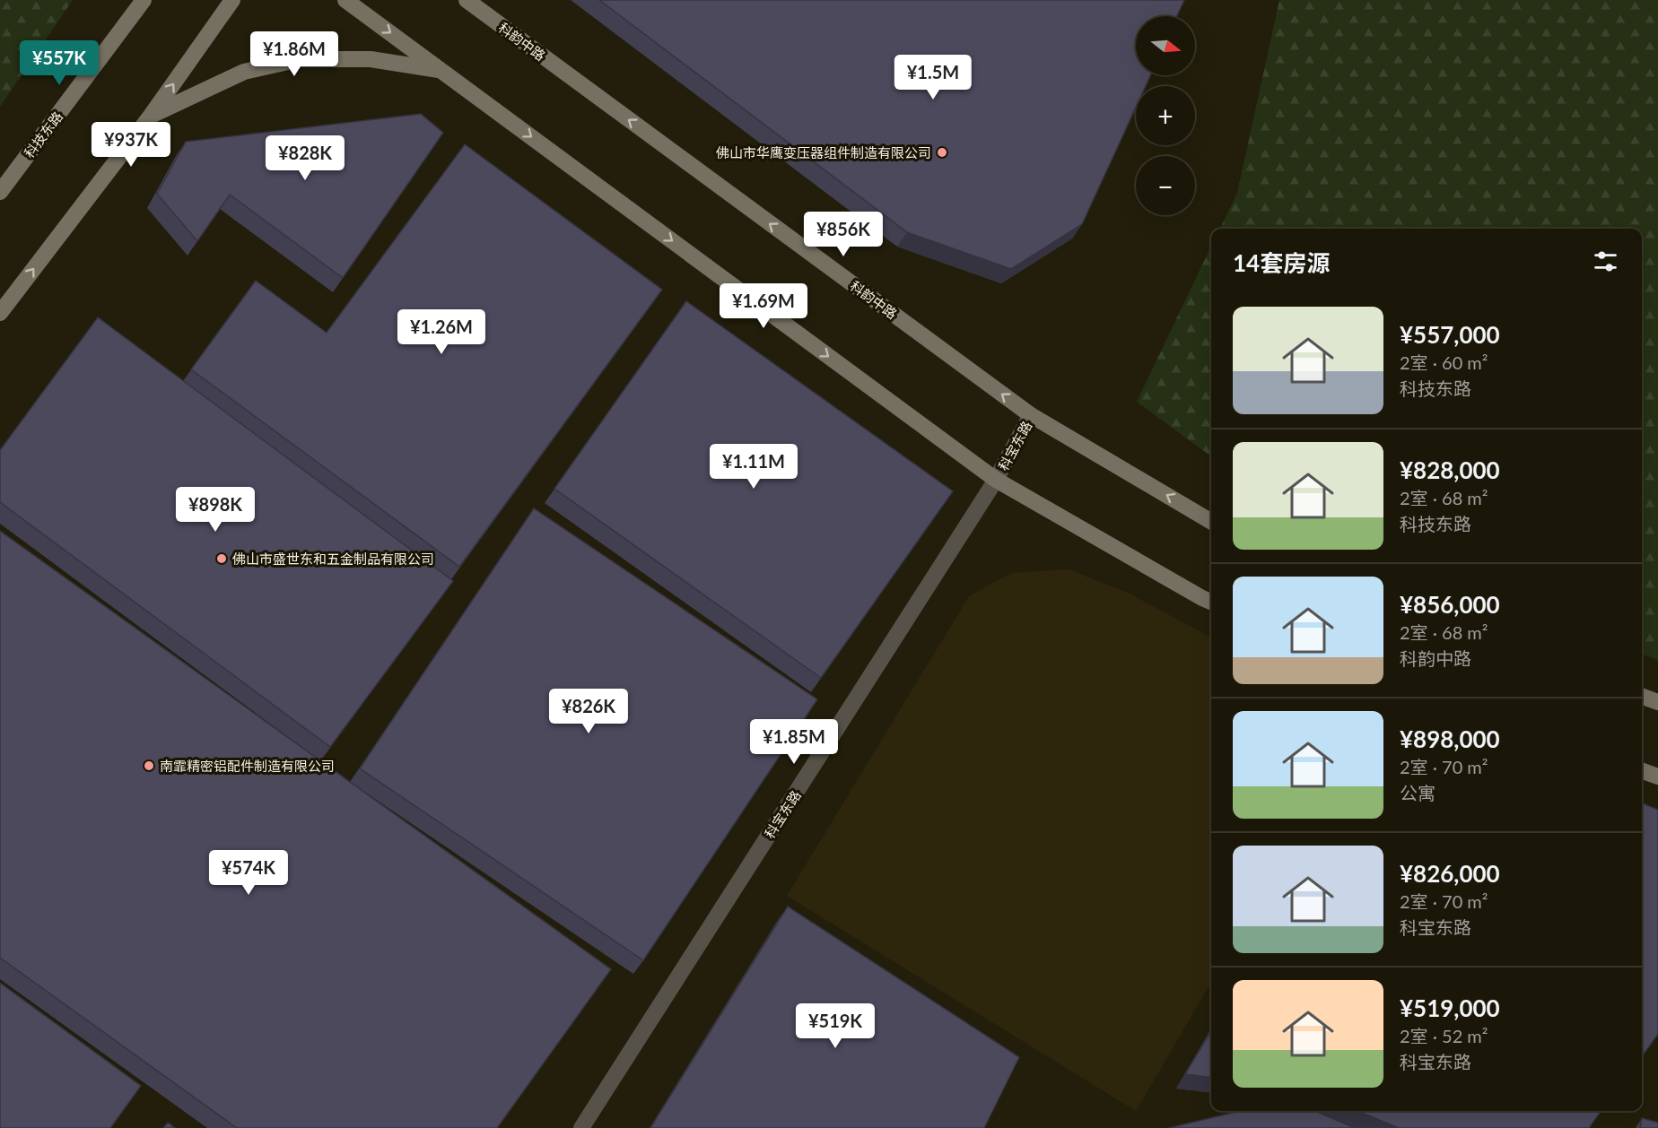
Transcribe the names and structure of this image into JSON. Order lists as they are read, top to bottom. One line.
{"streets":{"main road":["科韵中路","科技东路"],"street":["科宝东路"]},"crossings":[["科韵中路","科宝东路"]],"places":["佛山市华鹰变压器组件制造有限公司","佛山市盛世东和五金制品有限公司","南霏精密铝配件制造有限公司"],"north":"right","page":{"map_buttons":["+","−"],"price":["¥1.86M","¥557K","¥1.5M","¥937K","¥828K","¥856K","¥1.69M","¥1.26M","¥1.11M","¥898K","¥826K","¥1.85M","¥574K","¥519K"],"heading":"14套房源","list":[{"name":"¥557,000","note":"2室 · 60 m² · 科技东路"},{"name":"¥828,000","note":"2室 · 68 m² · 科技东路"},{"name":"¥856,000","note":"2室 · 68 m² · 科韵中路"},{"name":"¥898,000","note":"2室 · 70 m² · 公寓"},{"name":"¥826,000","note":"2室 · 70 m² · 科宝东路"},{"name":"¥519,000","note":"2室 · 52 m² · 科宝东路"}]}}
